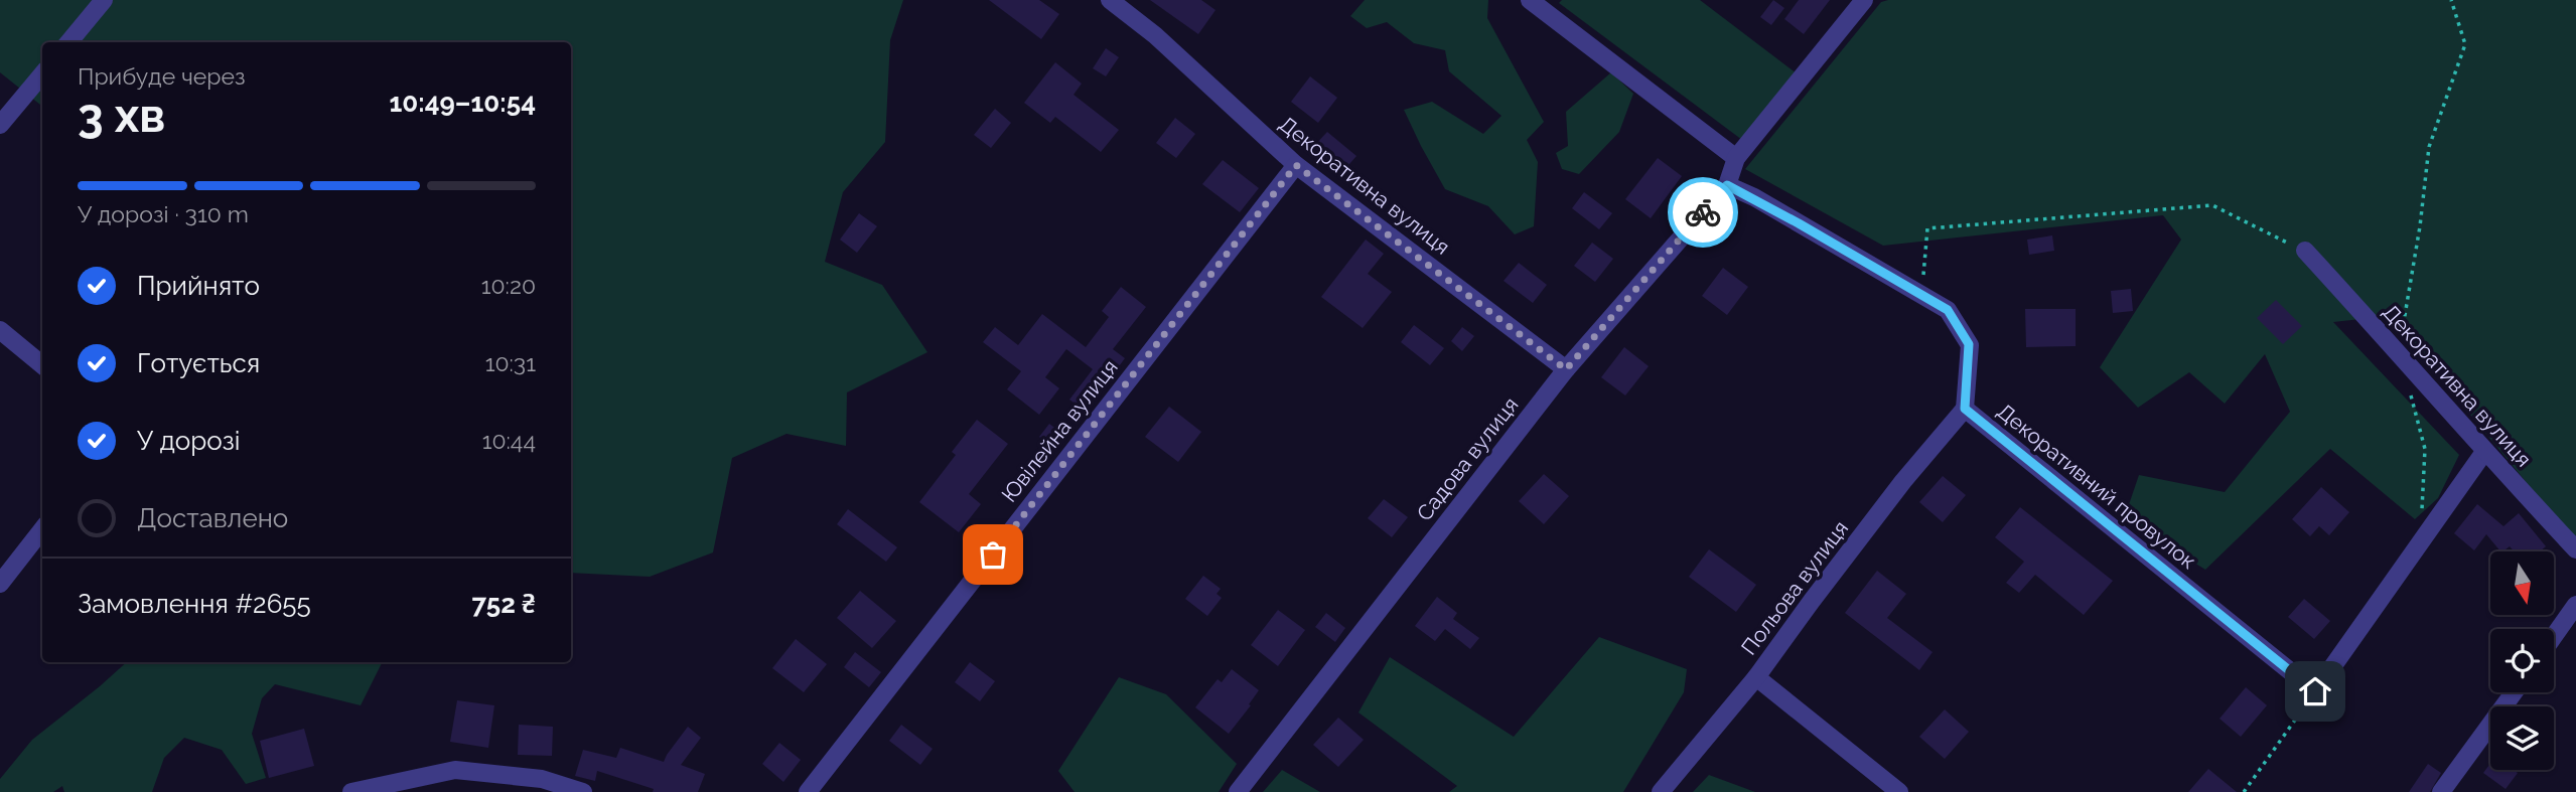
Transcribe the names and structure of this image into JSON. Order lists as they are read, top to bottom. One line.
{"streets":{"street":["Декоративна вулиця","Ювілейна вулиця","Садова вулиця","Декоративний провулок","Польова вулиця"]},"crossings":[["Декоративна вулиця","Ювілейна вулиця"],["Декоративна вулиця","Садова вулиця"],["Садова вулиця","Декоративний провулок"],["Декоративний провулок","Польова вулиця"]],"north":"bottom","page":{"heading":["3 хв","Прибуде через","10:49–10:54"],"panel":["Замовлення #2655","752 ₴"],"bar":"У дорозі · 310 m","list":[["Прийнято","10:20"],["Готується","10:31"],["У дорозі","10:44"],"Доставлено"]}}
